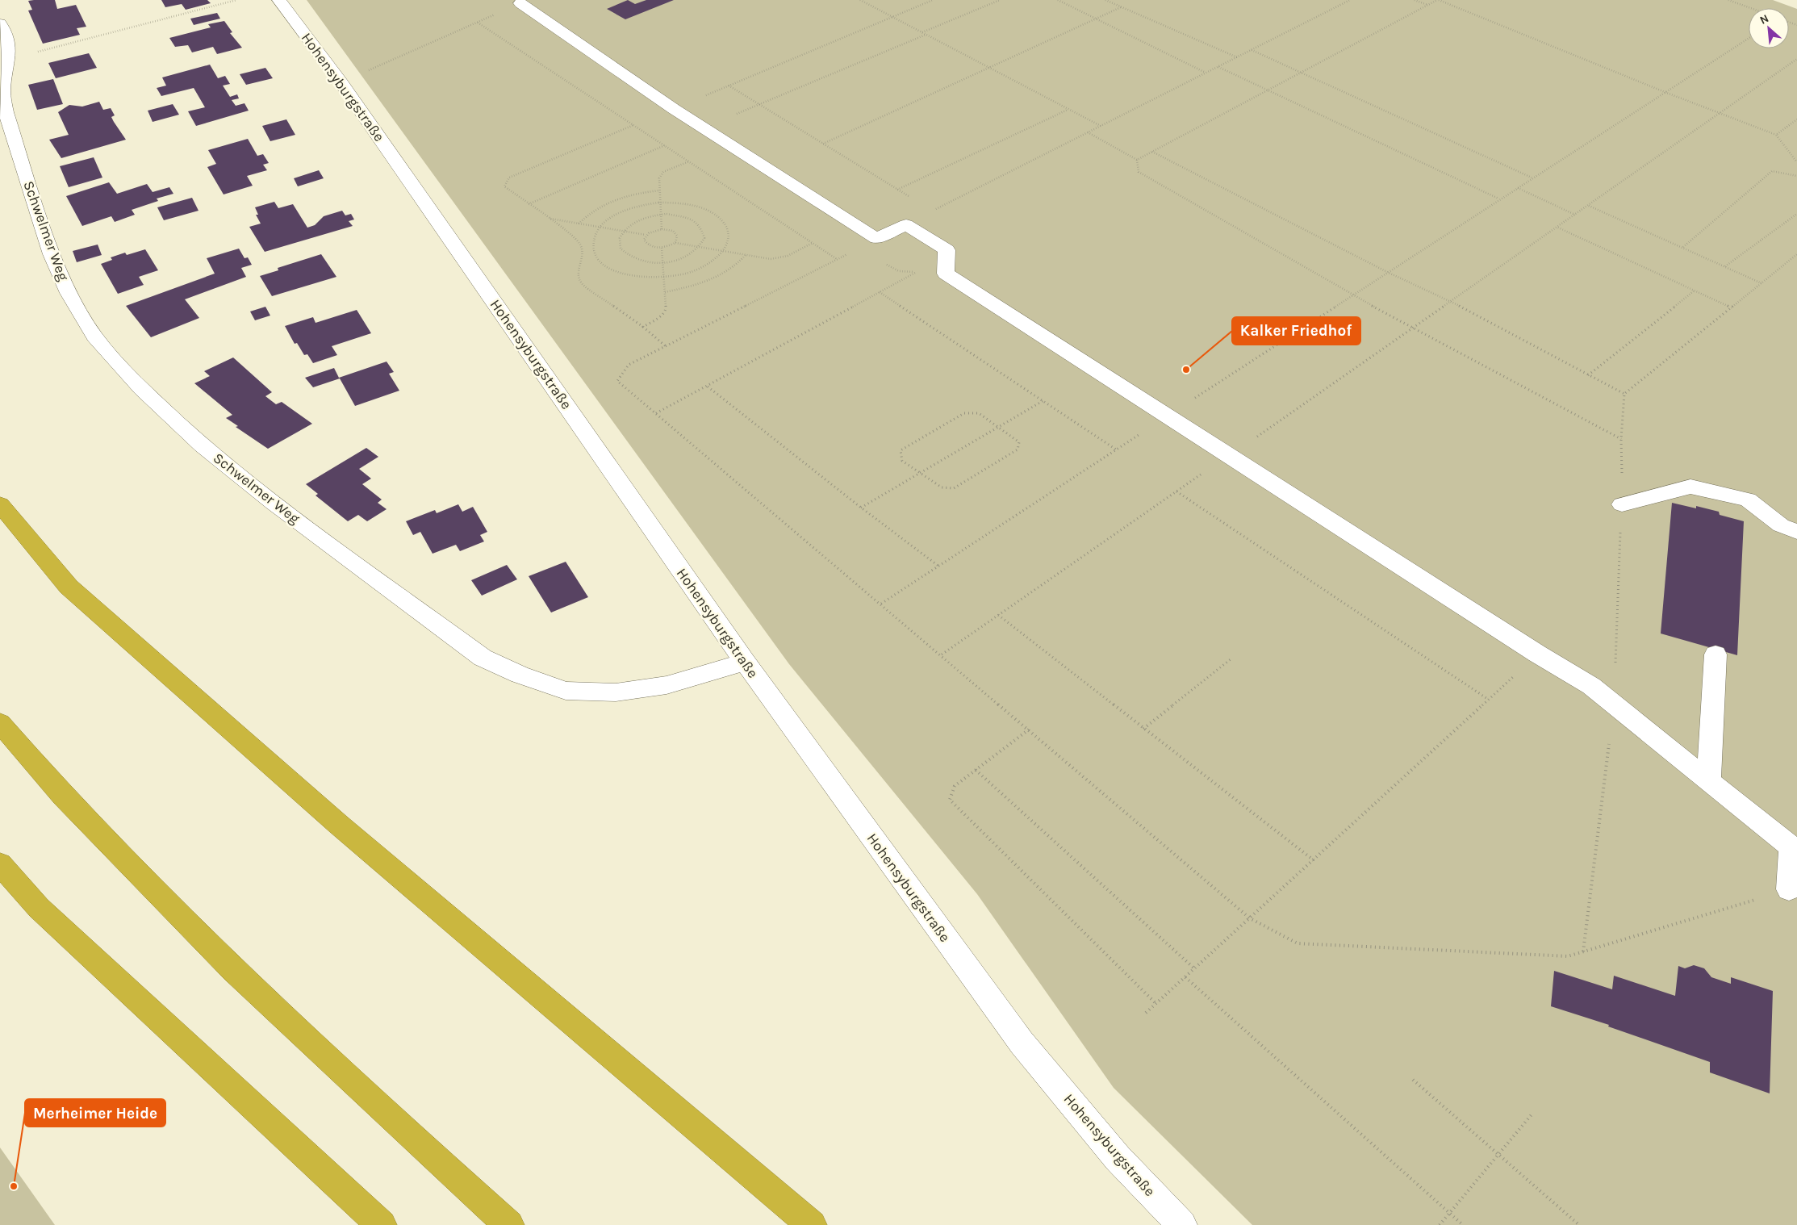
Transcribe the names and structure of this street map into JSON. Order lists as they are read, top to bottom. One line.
{"streets":{"street":["Hohensyburgstraße","Schwelmer Weg"]},"crossings":[["Hohensyburgstraße","Schwelmer Weg"]],"places":["Kalker Friedhof","Merheimer Heide"],"north":"top left"}
